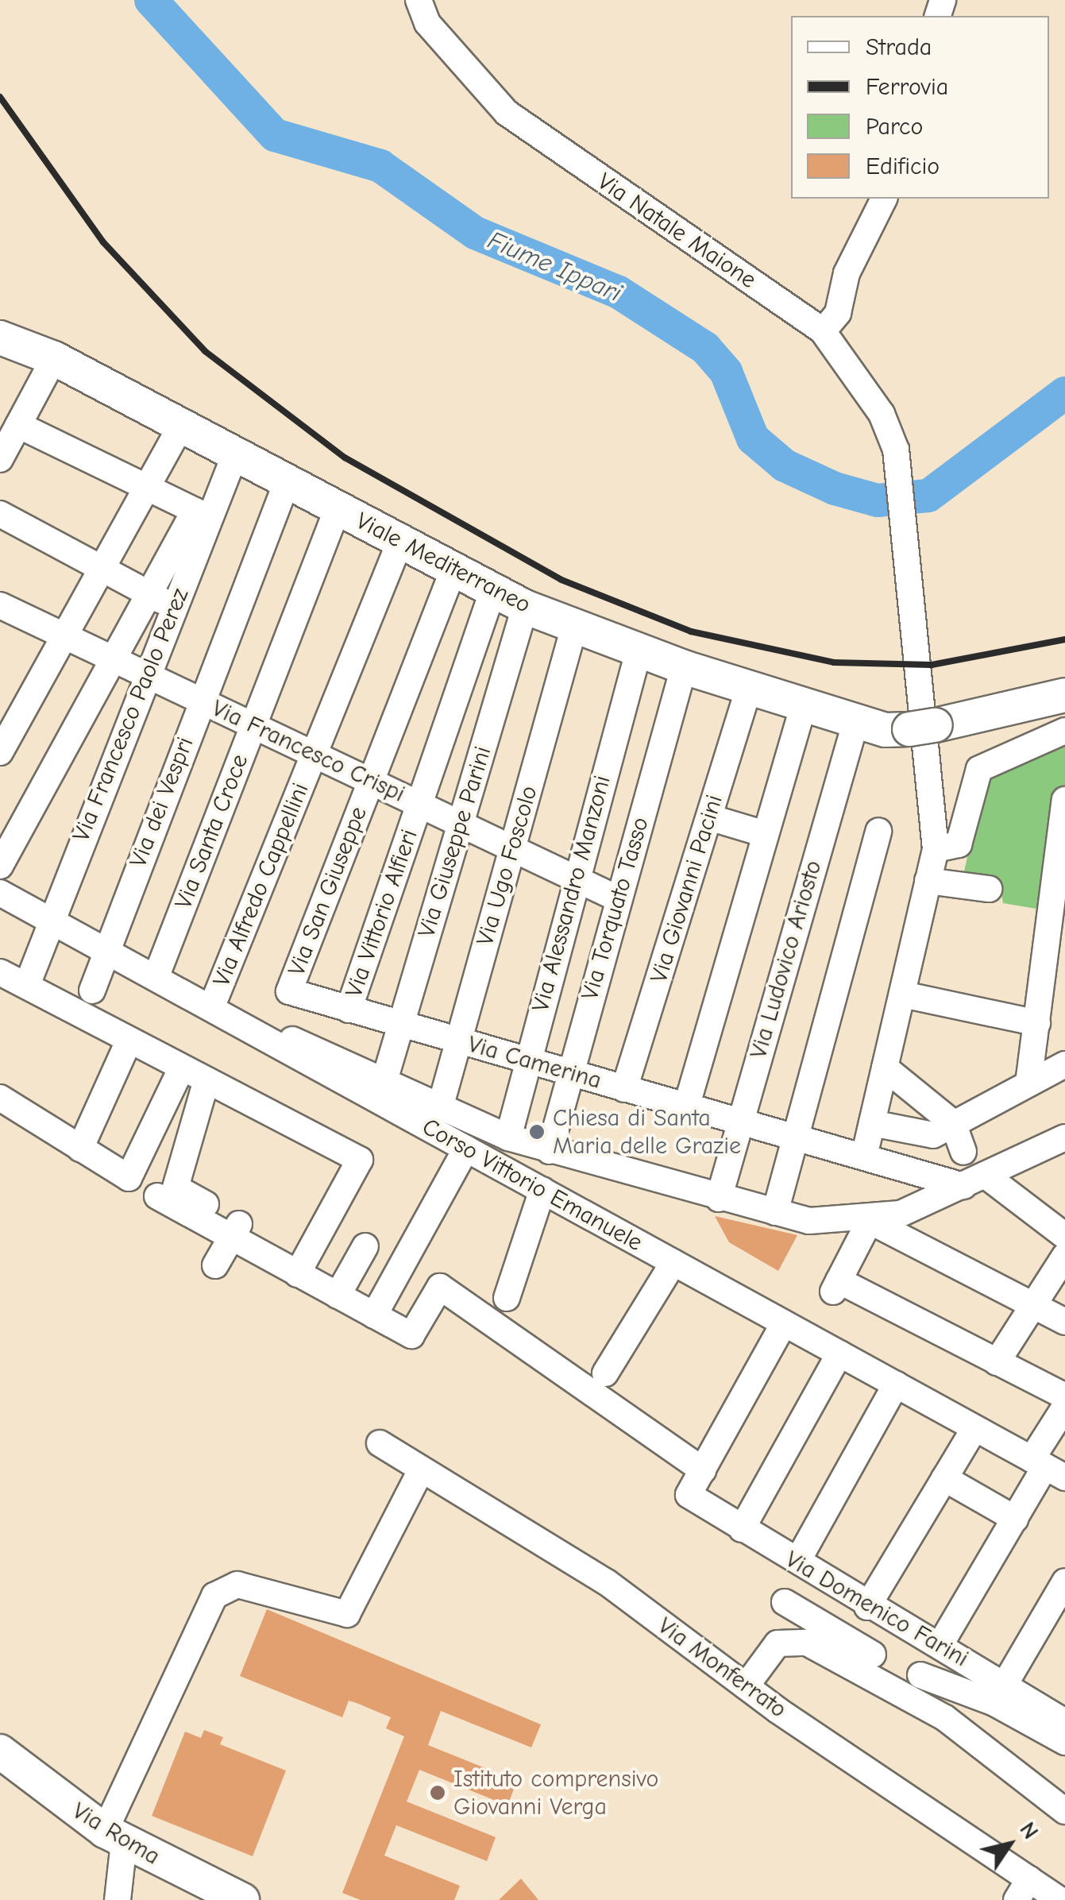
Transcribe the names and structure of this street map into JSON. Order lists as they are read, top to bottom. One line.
{"streets":{"main road":["Viale Mediterraneo","Via Roma"],"street":["Via Natale Maione","Via Francesco Paolo Perez","Via Francesco Crispi","Via dei Vespri","Via Santa Croce","Via Giuseppe Parini","Via Ugo Foscolo","Via Alfredo Cappellini","Via Giovanni Pacini","Via San Giuseppe","Via Alessandro Manzoni","Via Torquato Tasso","Via Vittorio Alfieri","Via Ludovico Ariosto","Via Camerina","Corso Vittorio Emanuele","Via Domenico Farini","Via Monferrato"]},"crossings":[["Viale Mediterraneo","Via Francesco Paolo Perez"],["Viale Mediterraneo","Via dei Vespri"],["Viale Mediterraneo","Via Santa Croce"],["Viale Mediterraneo","Via Giuseppe Parini"],["Viale Mediterraneo","Via Ugo Foscolo"],["Viale Mediterraneo","Via Alfredo Cappellini"],["Viale Mediterraneo","Via Giovanni Pacini"],["Viale Mediterraneo","Via San Giuseppe"],["Viale Mediterraneo","Via Alessandro Manzoni"],["Viale Mediterraneo","Via Torquato Tasso"],["Viale Mediterraneo","Via Vittorio Alfieri"],["Viale Mediterraneo","Via Ludovico Ariosto"],["Via Francesco Paolo Perez","Via Francesco Crispi"],["Via Francesco Paolo Perez","Corso Vittorio Emanuele"],["Via Francesco Crispi","Via dei Vespri"],["Via Francesco Crispi","Via Santa Croce"],["Via Francesco Crispi","Via Giuseppe Parini"],["Via Francesco Crispi","Via Ugo Foscolo"],["Via Francesco Crispi","Via Alfredo Cappellini"],["Via Francesco Crispi","Via San Giuseppe"],["Via Francesco Crispi","Via Alessandro Manzoni"],["Via Francesco Crispi","Via Torquato Tasso"],["Via Francesco Crispi","Via Vittorio Alfieri"],["Via dei Vespri","Corso Vittorio Emanuele"],["Via Santa Croce","Corso Vittorio Emanuele"],["Via Giuseppe Parini","Via Camerina"],["Via Ugo Foscolo","Via Camerina"],["Via Alfredo Cappellini","Corso Vittorio Emanuele"],["Via Giovanni Pacini","Via Camerina"],["Via San Giuseppe","Via Camerina"],["Via Alessandro Manzoni","Via Camerina"],["Via Torquato Tasso","Via Camerina"],["Via Vittorio Alfieri","Via Camerina"],["Via Ludovico Ariosto","Via Camerina"]],"water":["Fiume Ippari"],"places":["Chiesa di Santa Maria delle Grazie","Istituto comprensivo Giovanni Verga"],"legend":["Strada","Ferrovia","Parco","Edificio"],"north":"top right"}
